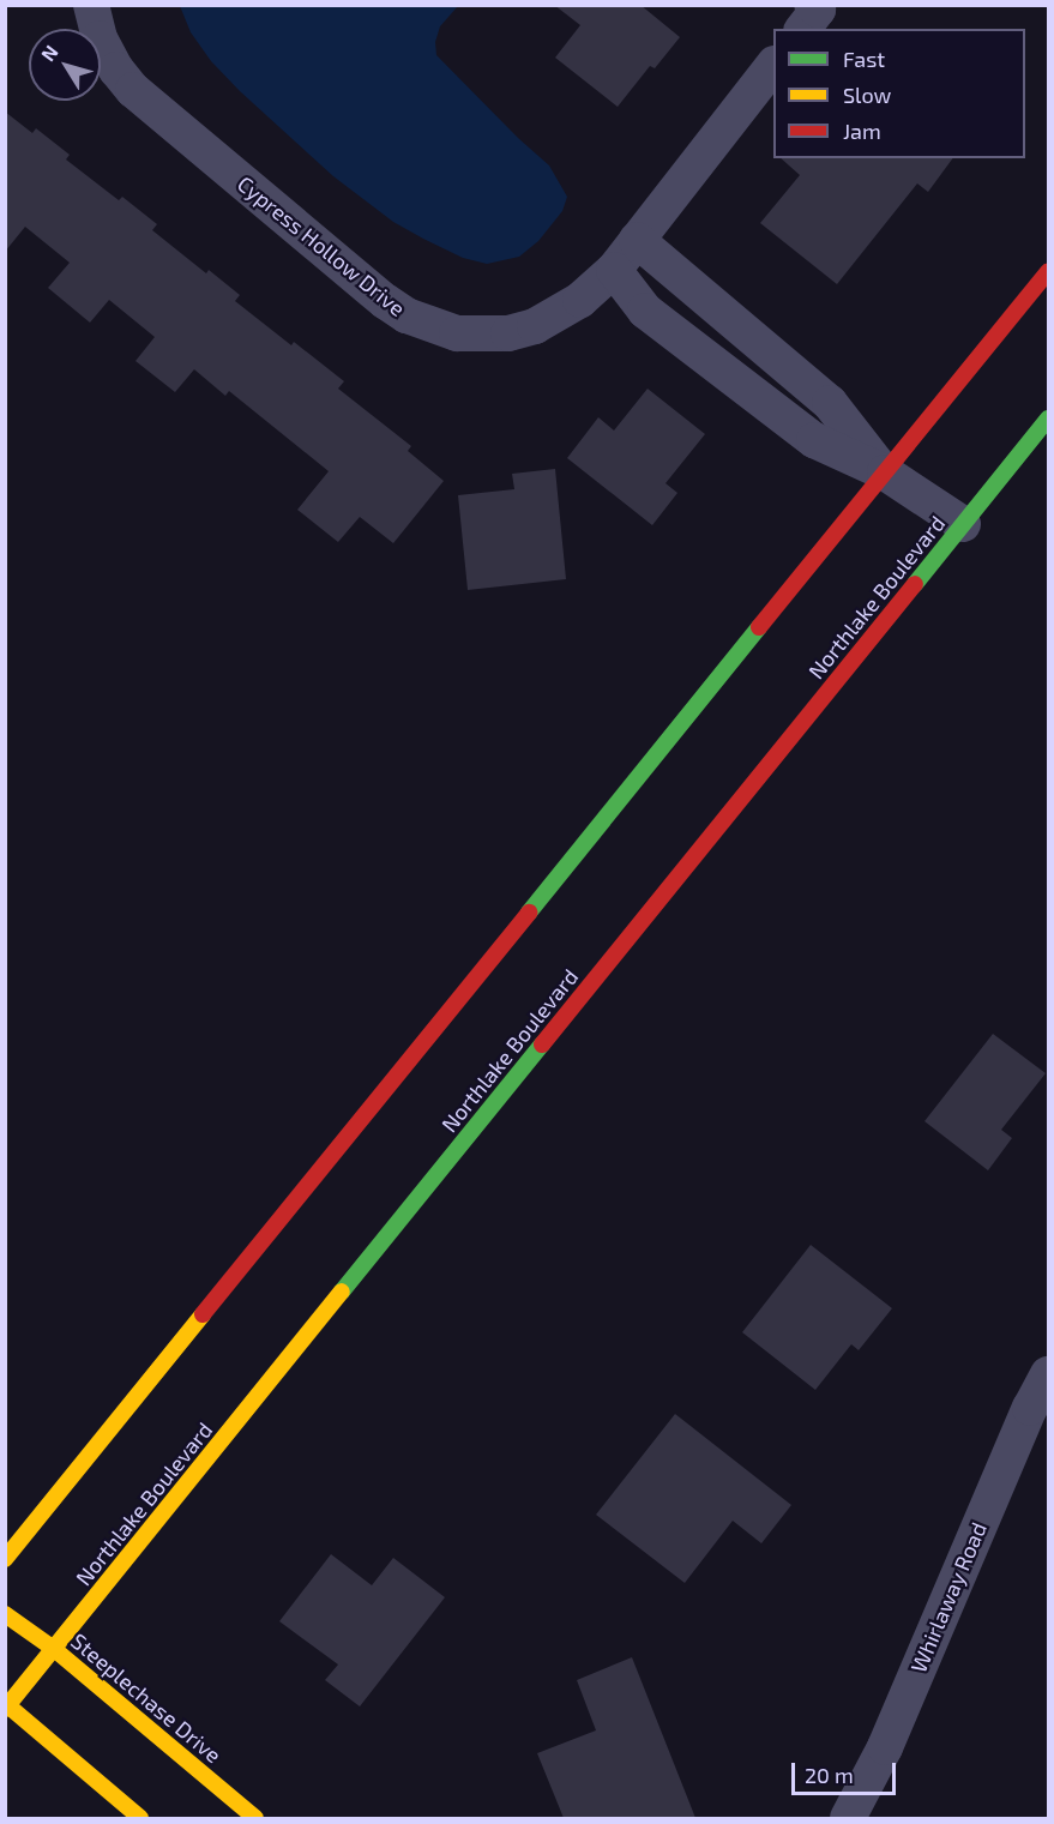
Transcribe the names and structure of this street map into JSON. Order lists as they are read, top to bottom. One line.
{"streets":{"main road":["Northlake Boulevard","Steeplechase Drive"],"street":["Cypress Hollow Drive","Whirlaway Road"]},"crossings":[["Northlake Boulevard","Steeplechase Drive"]],"legend":["Fast","Slow","Jam"],"scale_bar":"20 m","north":"top left"}
